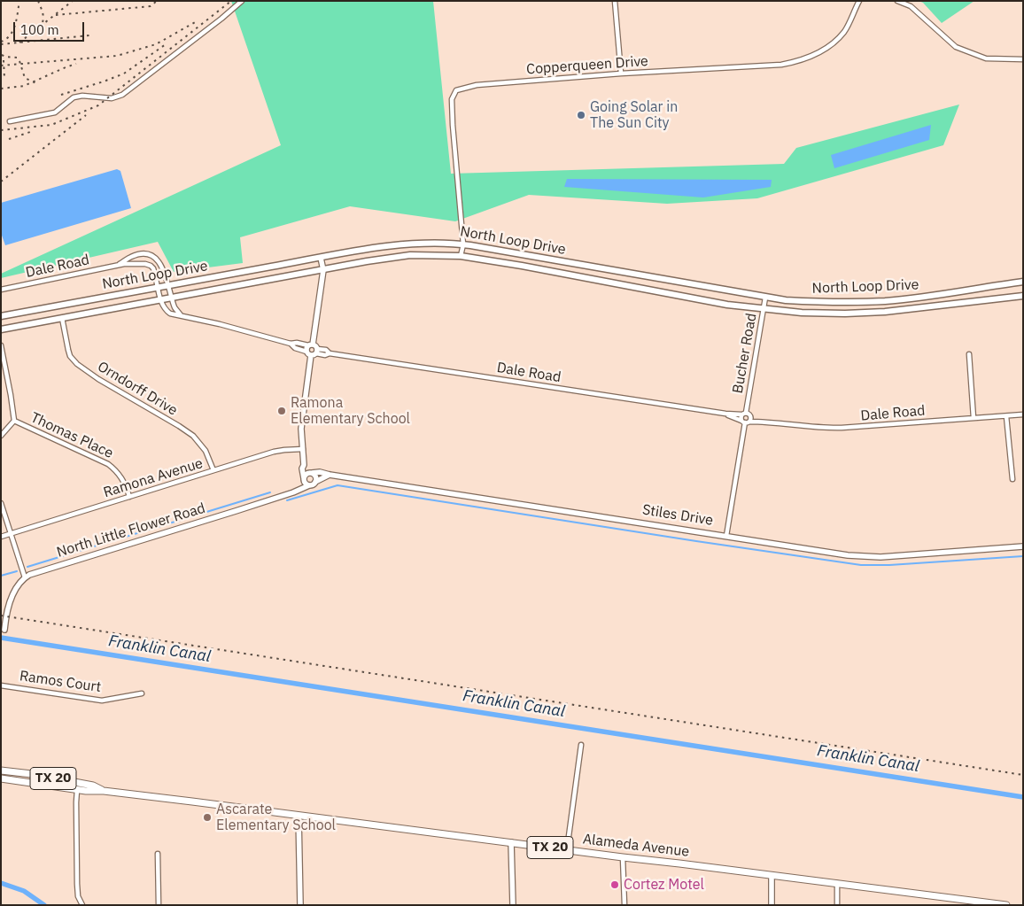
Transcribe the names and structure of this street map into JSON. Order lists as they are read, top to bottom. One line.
{"streets":{"main road":["North Loop Drive","TX 20","Alameda Avenue"],"street":["Copperqueen Drive","Dale Road","Bucher Road","Orndorff Drive","Thomas Place","Ramona Avenue","Stiles Drive","North Little Flower Road","Ramos Court"]},"crossings":[["Copperqueen Drive","North Loop Drive"],["North Loop Drive","Dale Road"],["North Loop Drive","Bucher Road"],["North Loop Drive","Orndorff Drive"],["Dale Road","Bucher Road"],["Orndorff Drive","Ramona Avenue"],["Thomas Place","Ramona Avenue"],["Stiles Drive","North Little Flower Road"]],"water":["Franklin Canal"],"places":["Going Solar in The Sun City","Ramona Elementary School","Ascarate Elementary School","Cortez Motel"],"scale_bar":"100 m"}
